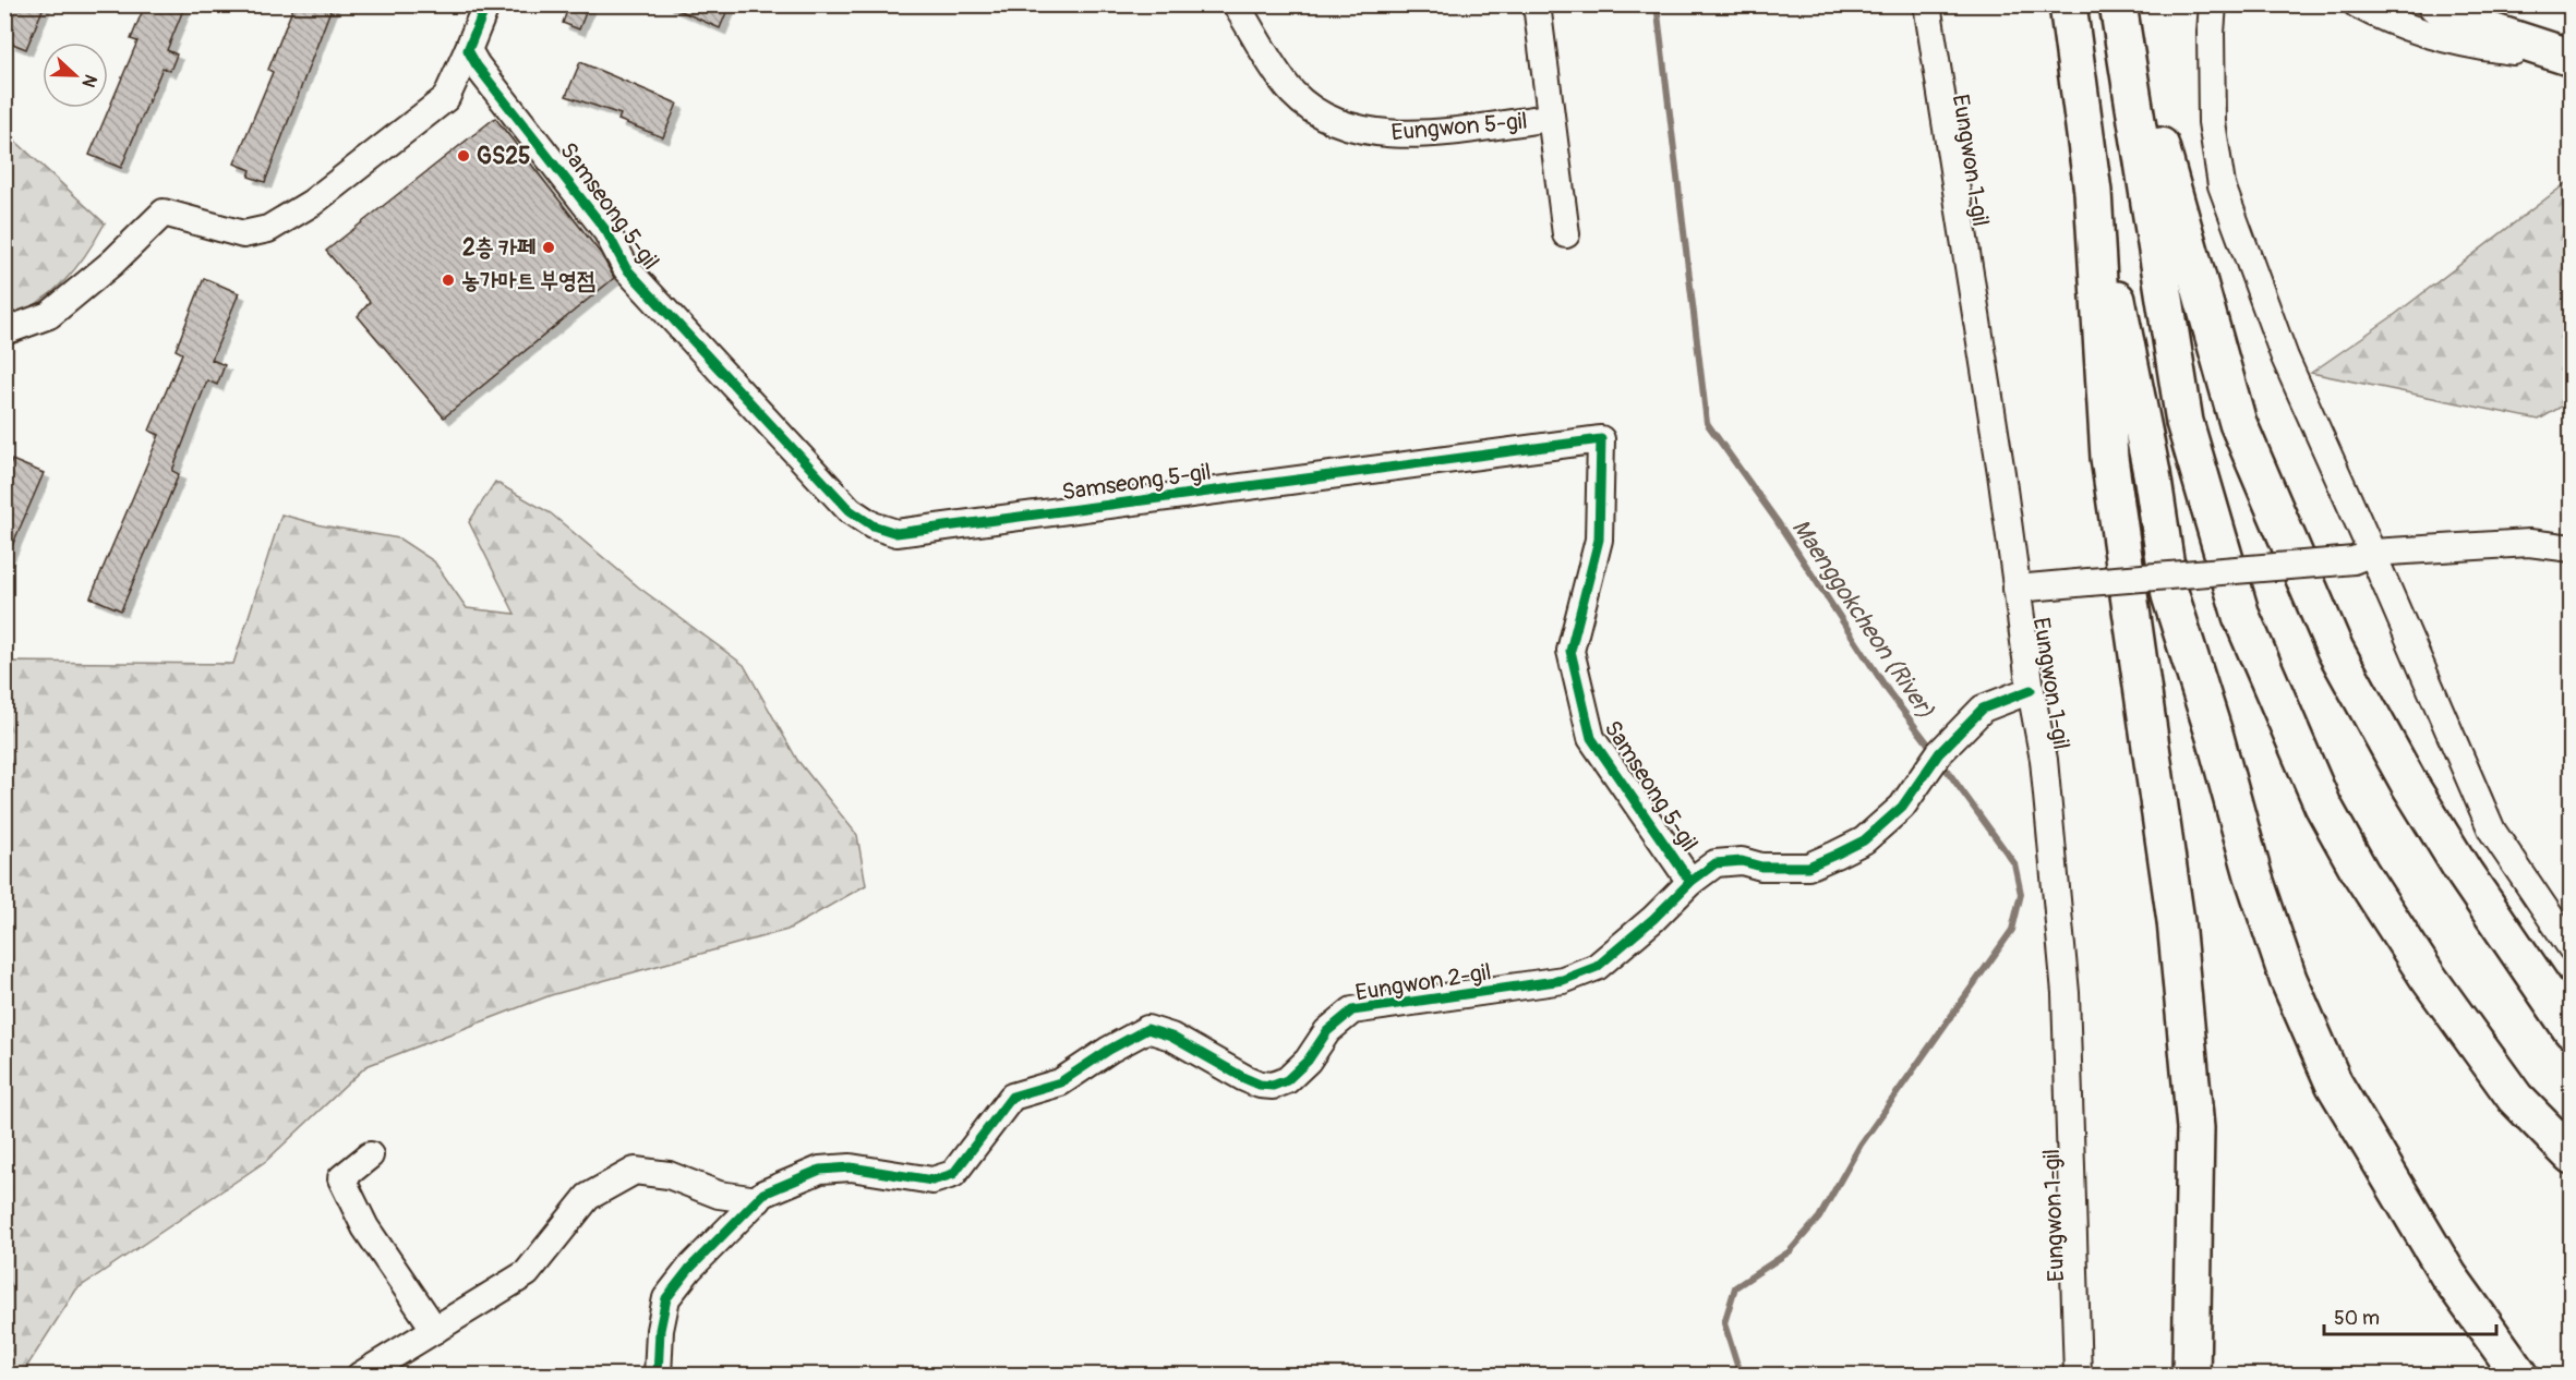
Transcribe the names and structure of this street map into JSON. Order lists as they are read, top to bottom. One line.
{"streets":{"street":["Eungwon 5-gil","Eungwon 1-gil","Samseong 5-gil","Eungwon 2-gil"]},"crossings":[["Eungwon 1-gil","Eungwon 2-gil"],["Samseong 5-gil","Eungwon 2-gil"]],"water":["Maenggokcheon (River)"],"places":["GS25","2층 카페","농가마트 부영점"],"scale_bar":"50 m","north":"right"}
